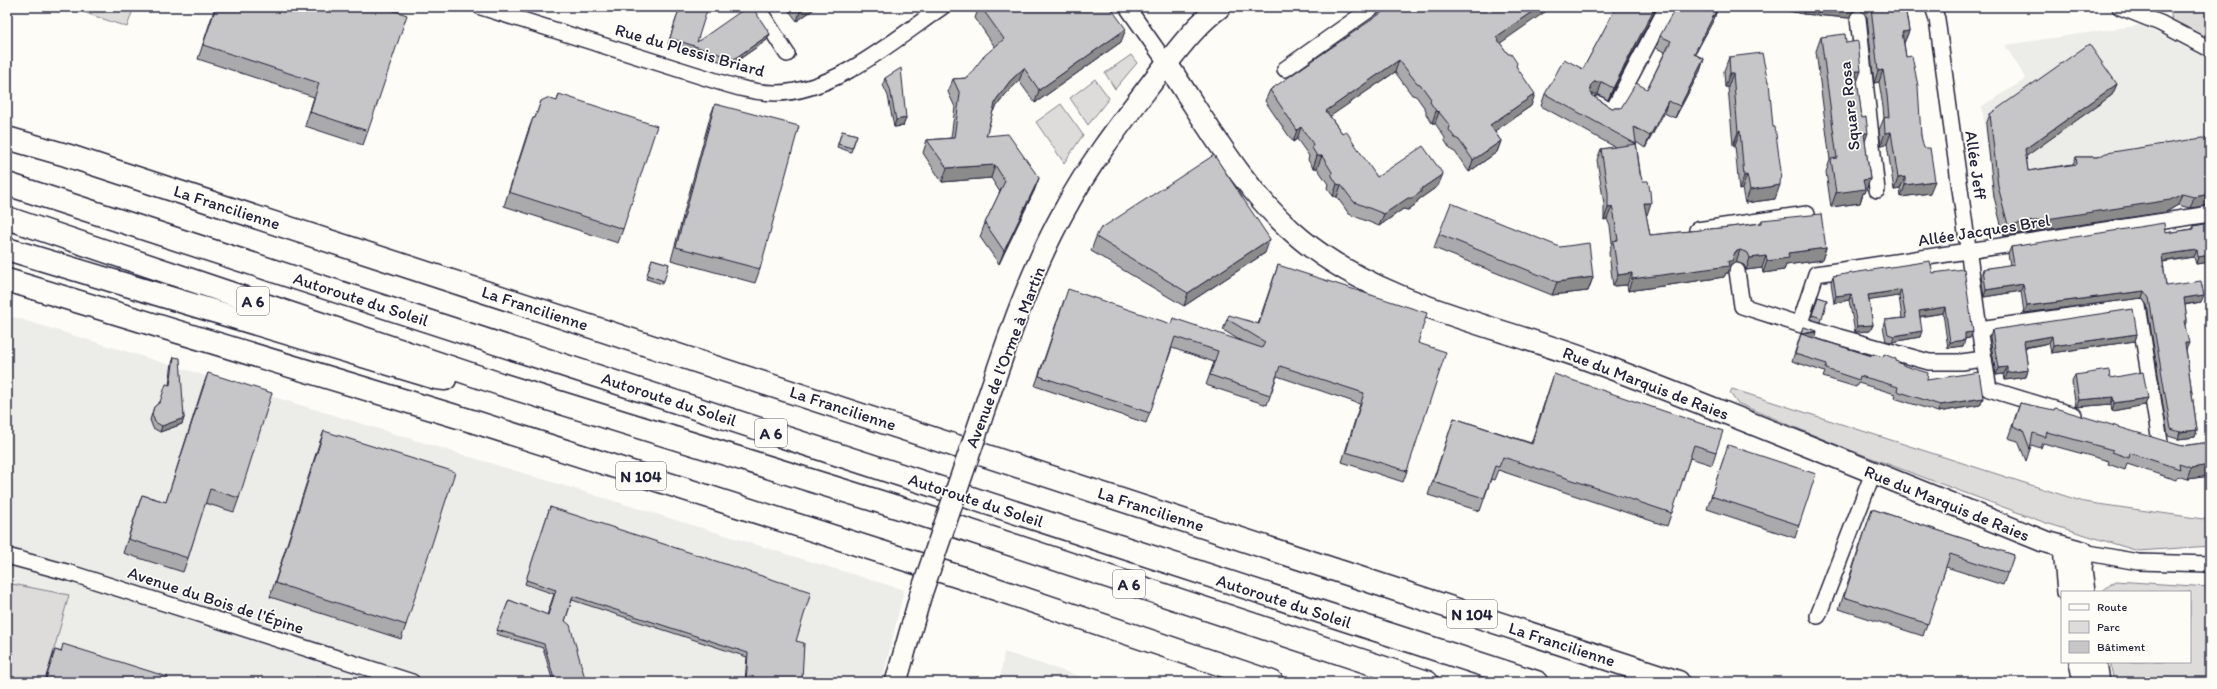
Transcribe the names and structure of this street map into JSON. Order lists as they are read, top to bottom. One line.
{"streets":{"highway":["La Francilienne","Autoroute du Soleil","A 6","N 104"],"main road":["Avenue de l'Orme à Martin","Rue du Marquis de Raies"],"street":["Rue du Plessis Briard","Square Rosa","Allée Jeff","Allée Jacques Brel","Avenue du Bois de l'Épine"]},"crossings":[["Allée Jeff","Allée Jacques Brel"],["Avenue de l'Orme à Martin","Rue du Marquis de Raies"]],"legend":["Route","Parc","Bâtiment"]}
